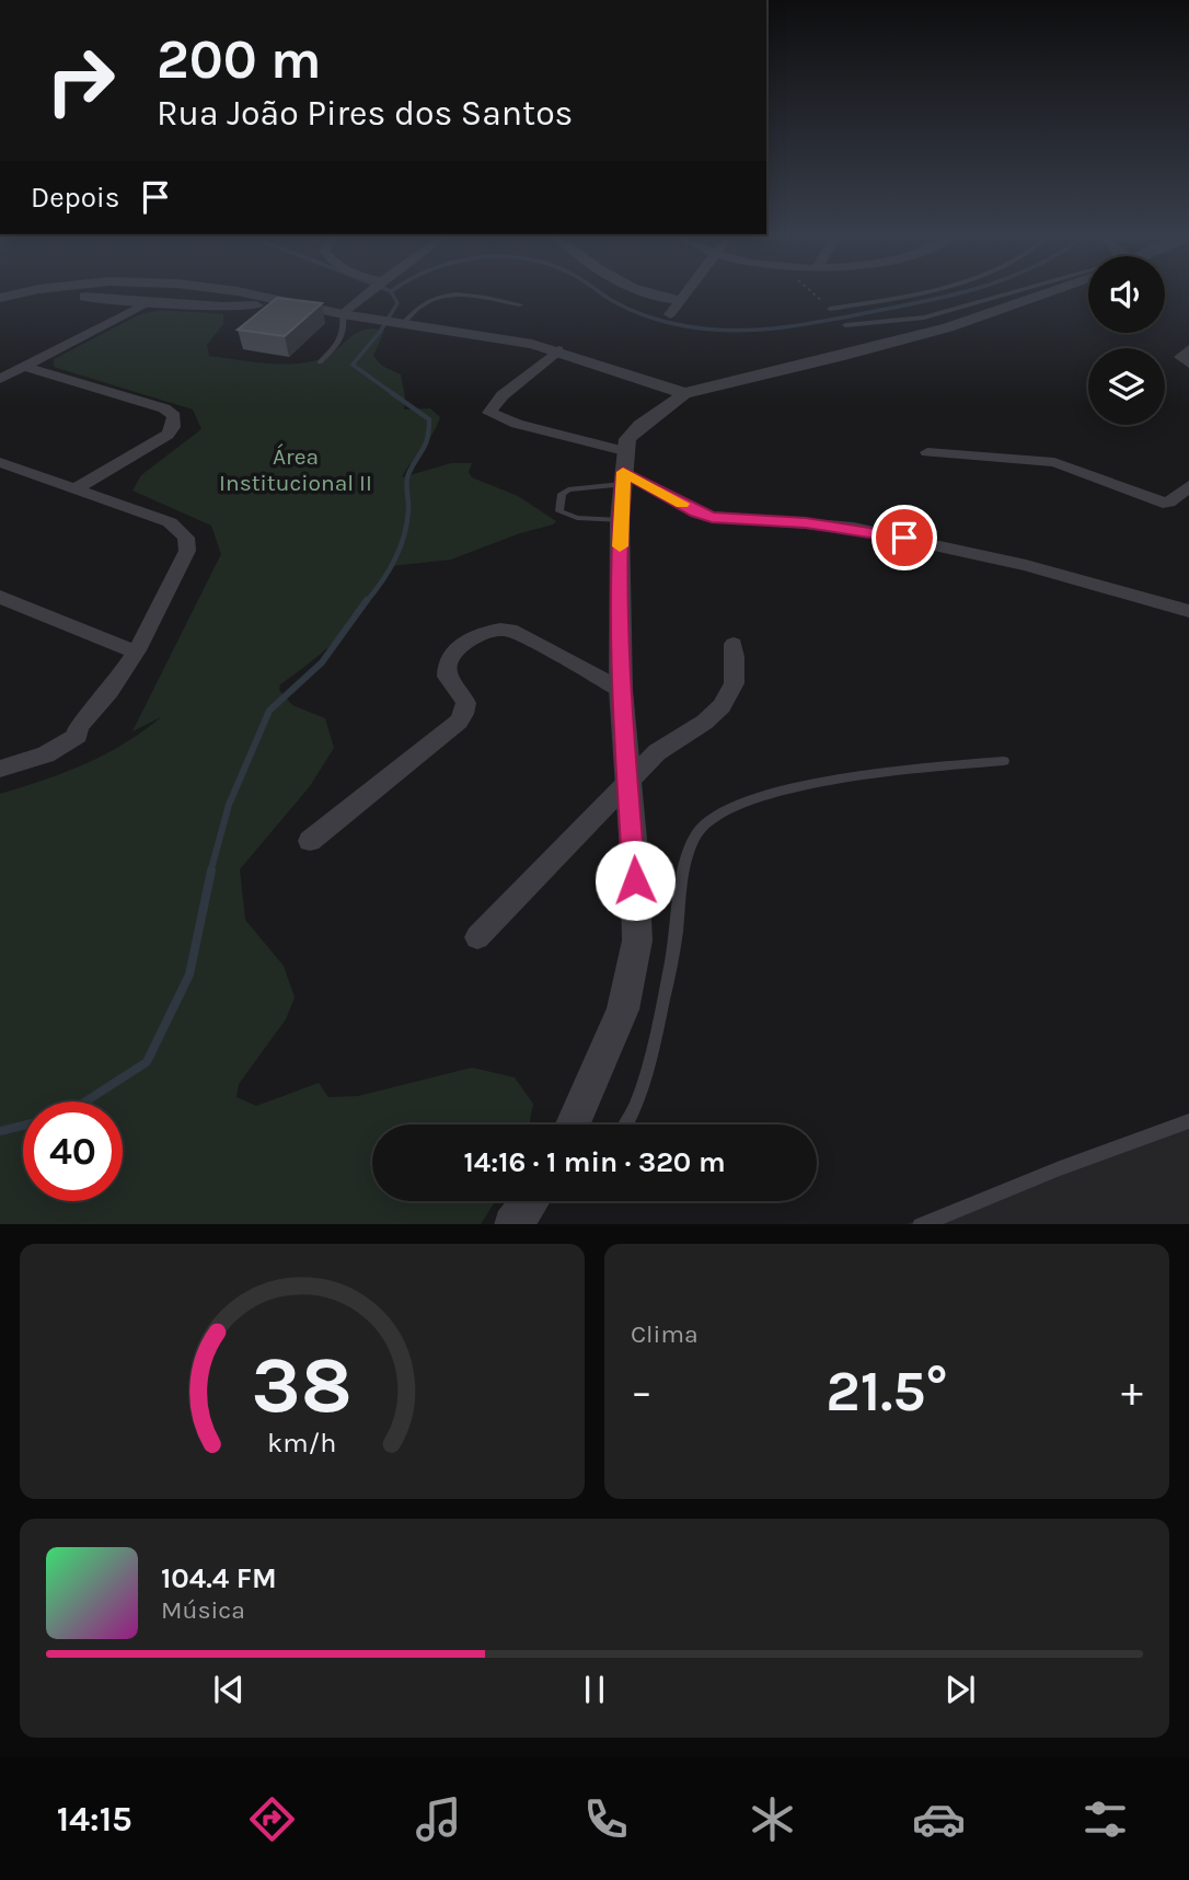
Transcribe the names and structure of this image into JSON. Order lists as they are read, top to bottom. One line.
{"parks":["Área Institucional II"],"page":{"turn":["200 m","Rua João Pires dos Santos"],"then":"Depois","limit":"40","trip":"14:16 · 1 min · 320 m","tile":"Clima","heat":["−","21.5°","+"],"song":["104.4 FM","Música"],"tabs":"14:15","gauge":["38","km/h"]}}
